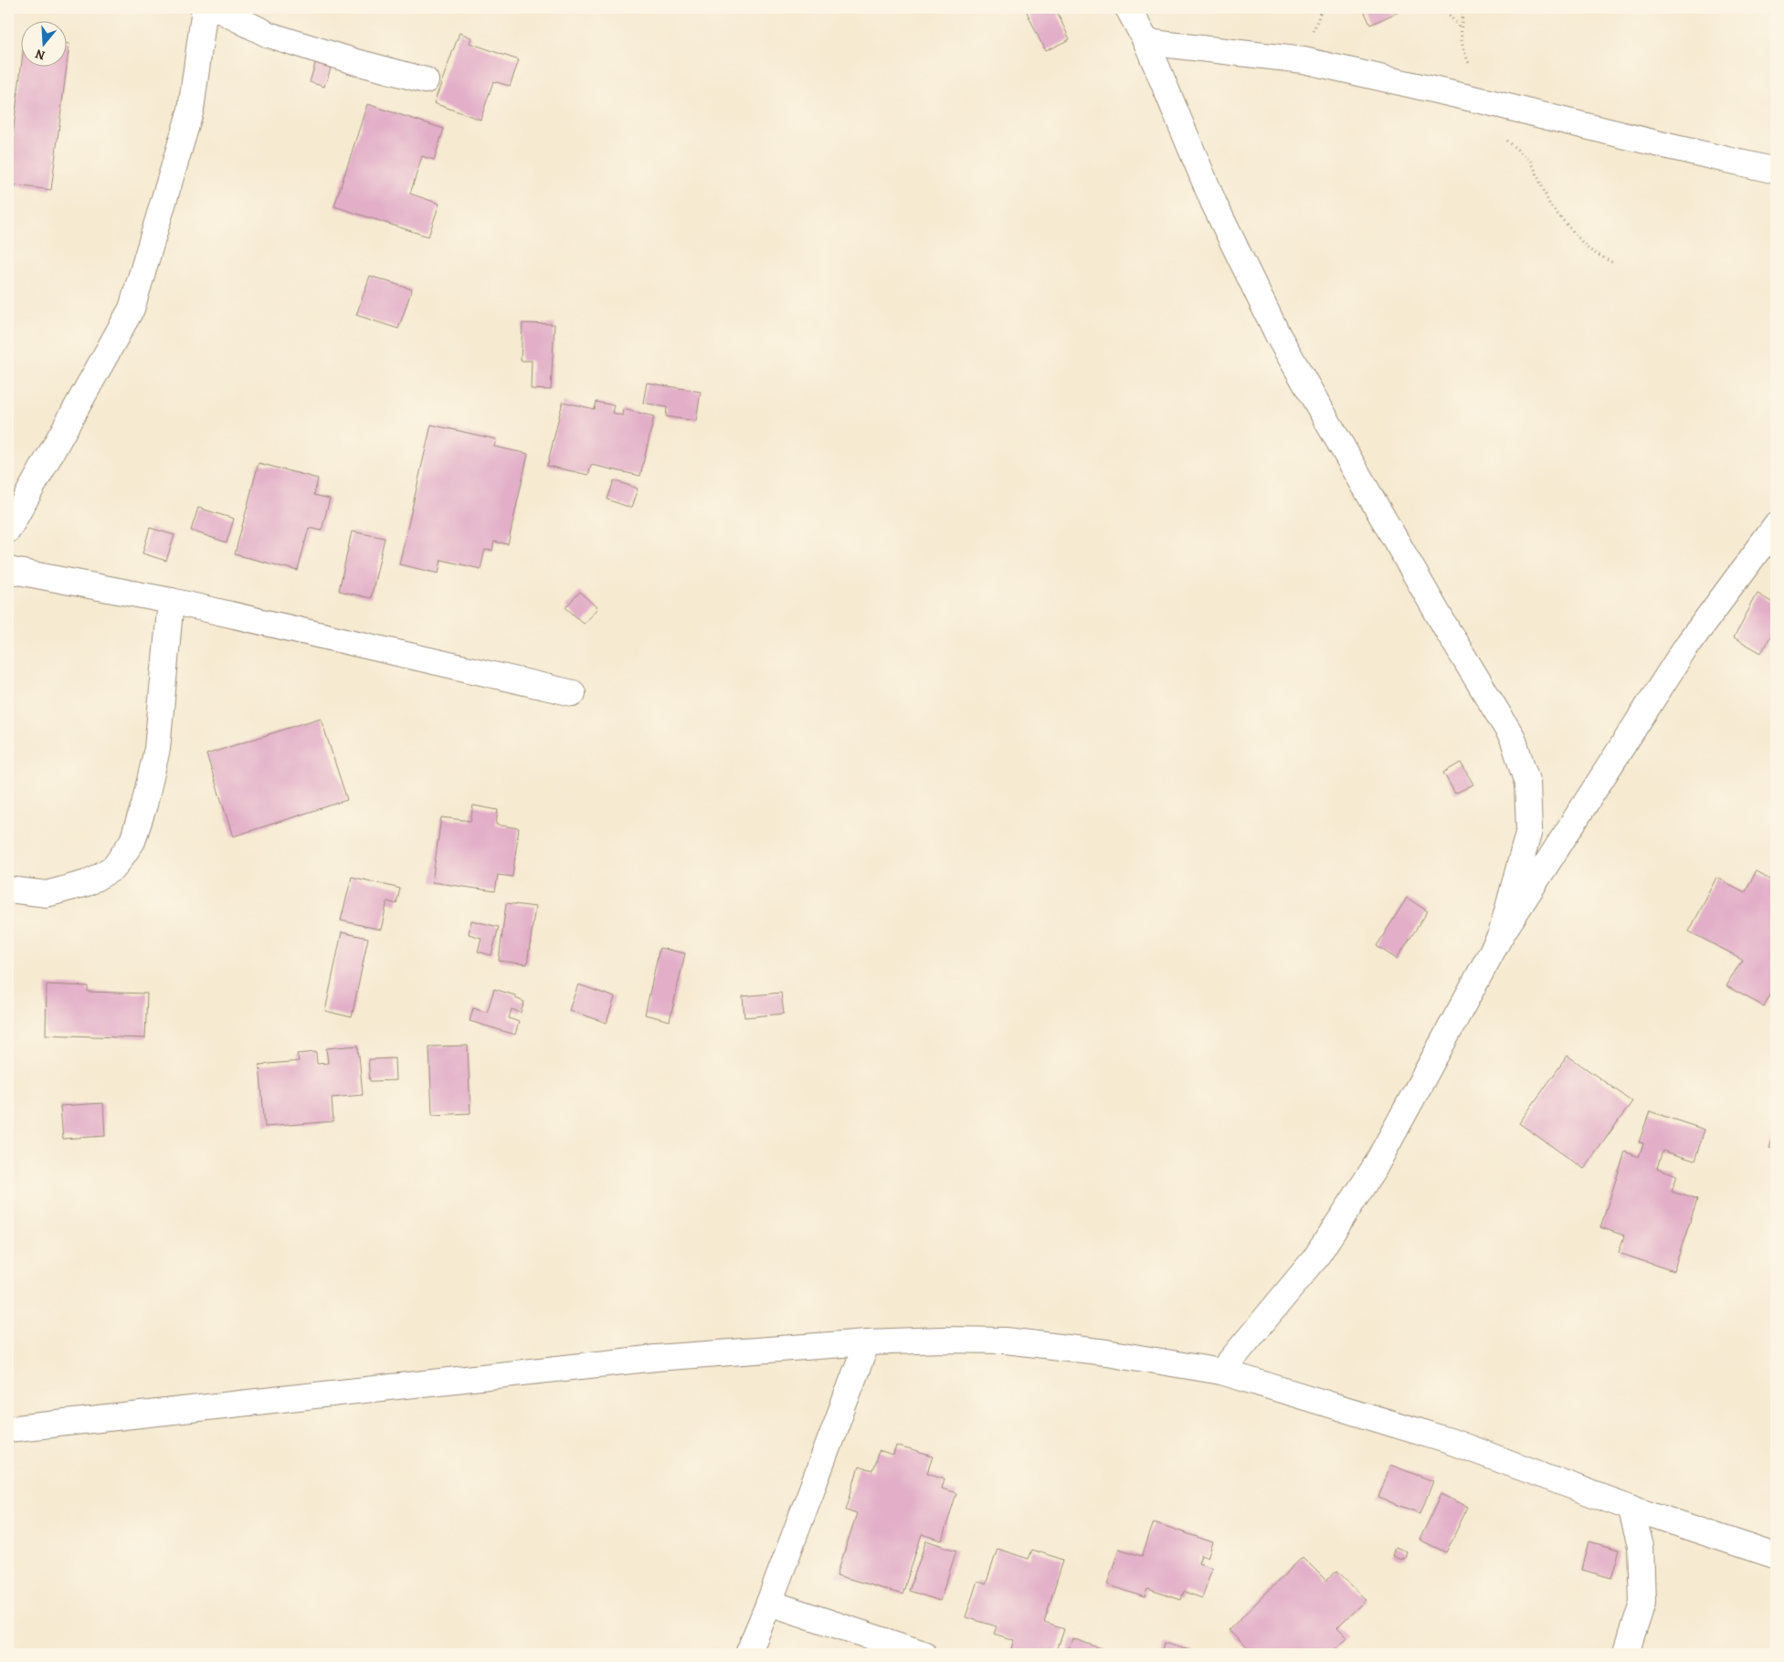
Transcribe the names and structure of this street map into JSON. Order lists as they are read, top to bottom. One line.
{"north":"bottom"}
